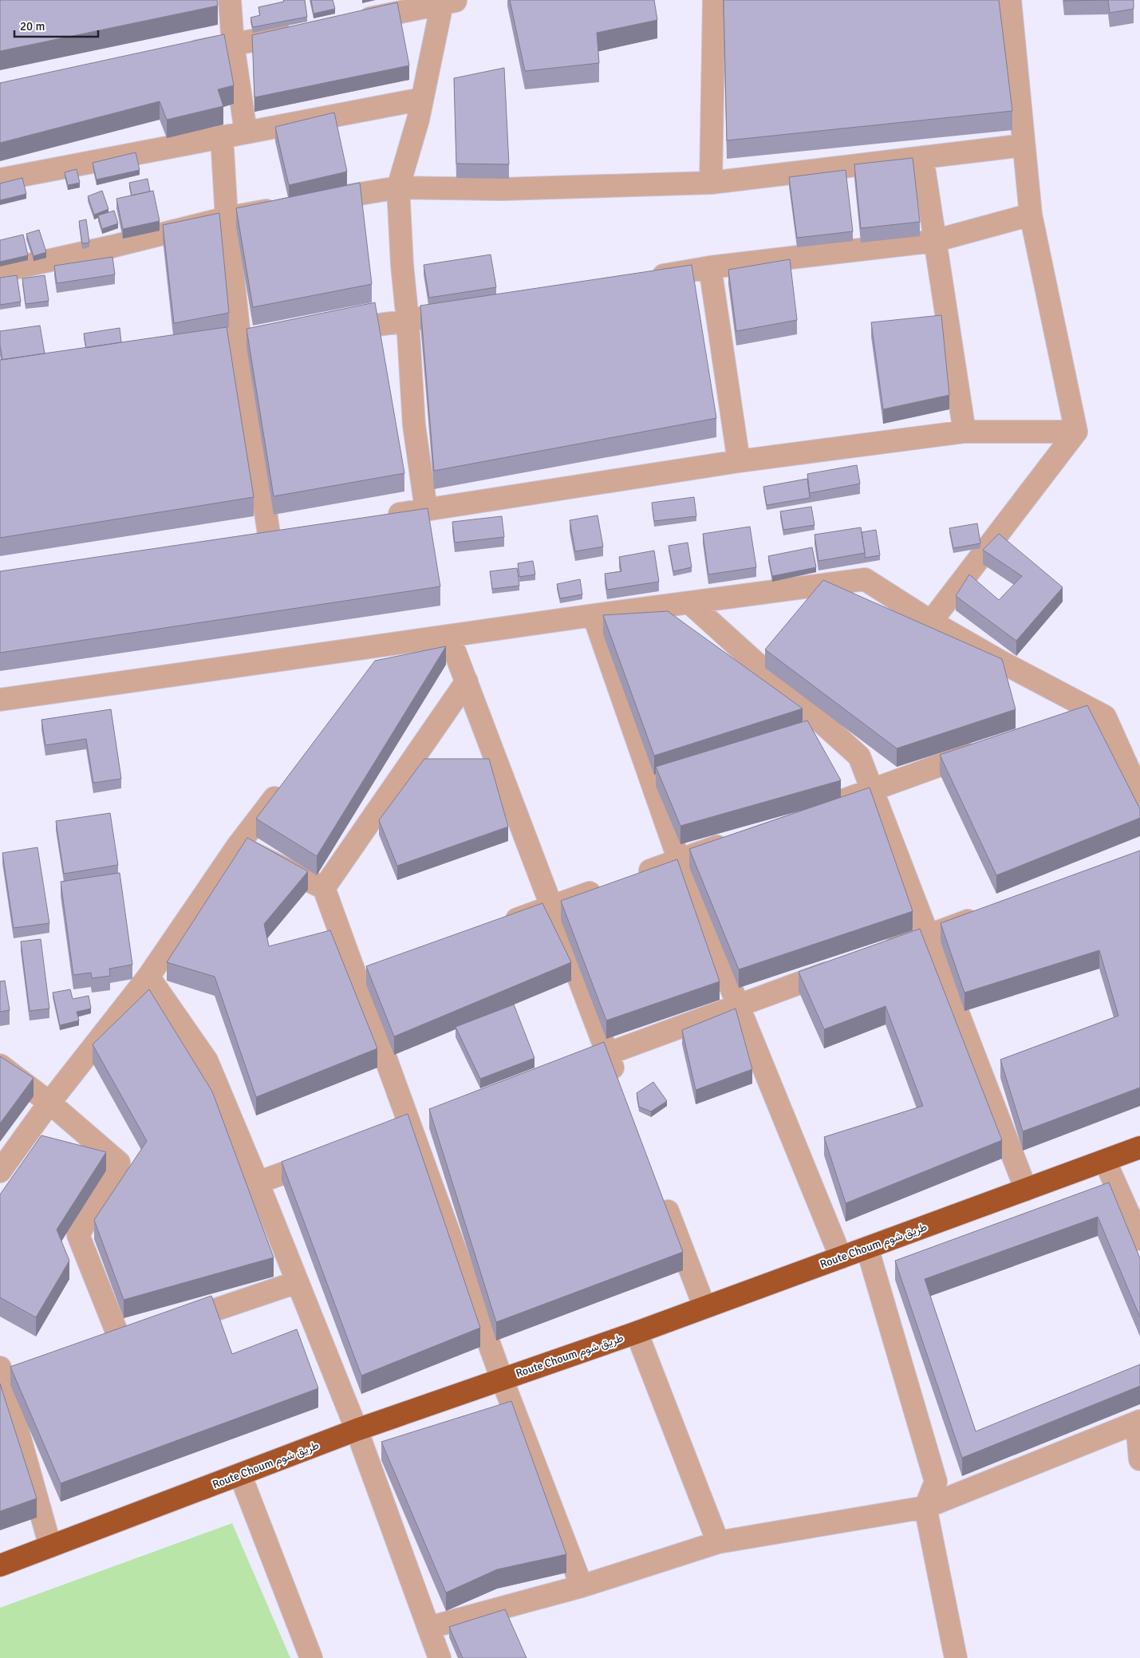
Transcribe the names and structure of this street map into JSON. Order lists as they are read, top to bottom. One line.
{"streets":{"highway":["Route Choum طريق شوم"]},"scale_bar":"20 m"}
